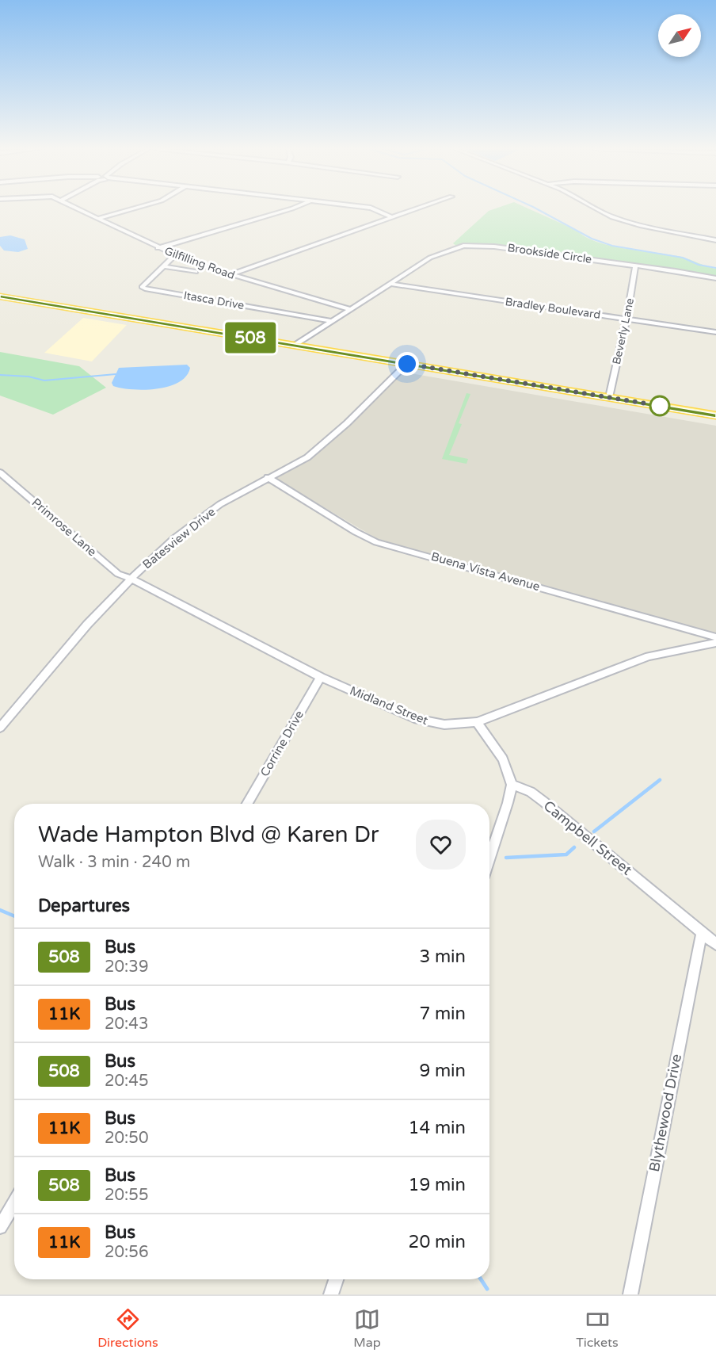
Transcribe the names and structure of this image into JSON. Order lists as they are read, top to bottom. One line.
{"streets":{"street":["Brookside Circle","Gilfilling Road","Itasca Drive","Bradley Boulevard","Beverly Lane","Primrose Lane","Batesview Drive","Buena Vista Avenue","Midland Street","Corrine Drive","Campbell Street","Blythewood Drive"]},"crossings":[["Brookside Circle","Gilfilling Road"],["Brookside Circle","Itasca Drive"],["Brookside Circle","Bradley Boulevard"],["Brookside Circle","Beverly Lane"],["Gilfilling Road","Itasca Drive"],["Bradley Boulevard","Beverly Lane"],["Primrose Lane","Batesview Drive"],["Primrose Lane","Midland Street"],["Batesview Drive","Buena Vista Avenue"],["Batesview Drive","Midland Street"],["Midland Street","Corrine Drive"],["Campbell Street","Blythewood Drive"]],"lines":["bus line 508"],"north":"top right","page":{"on_map":"508","heading":[["Wade Hampton Blvd @ Karen Dr","Walk · 3 min · 240 m"],"Departures"],"list":[{"mark":"508","name":"Bus","note":"20:39","value":"3 min"},{"mark":"11K","name":"Bus","note":"20:43","value":"7 min"},{"mark":"508","name":"Bus","note":"20:45","value":"9 min"},{"mark":"11K","name":"Bus","note":"20:50","value":"14 min"},{"mark":"508","name":"Bus","note":"20:55","value":"19 min"},{"mark":"11K","name":"Bus","note":"20:56","value":"20 min"}],"tabs":["Directions","Map","Tickets"]}}
